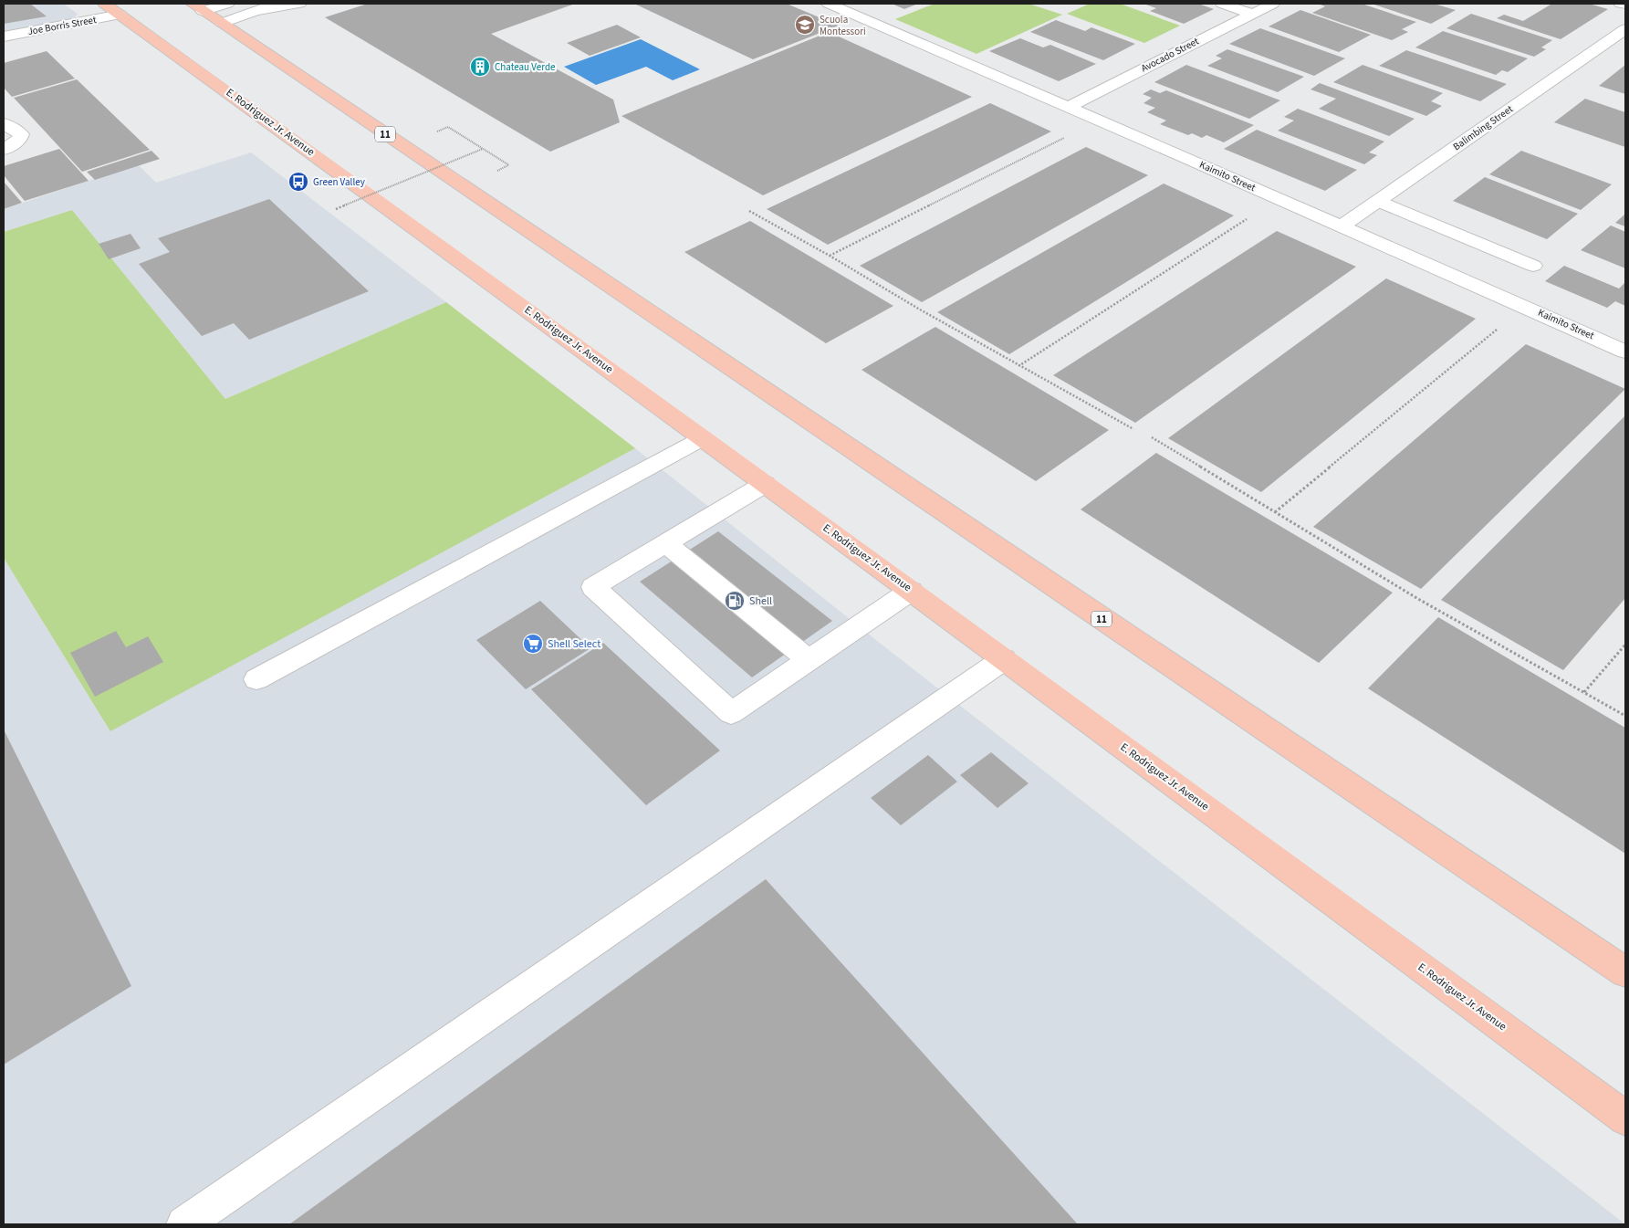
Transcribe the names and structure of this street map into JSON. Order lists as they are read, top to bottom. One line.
{"streets":{"main road":["E. Rodriguez Jr. Avenue","11"],"street":["Joe Borris Street","Avocado Street","Balimbing Street","Kaimito Street"]},"crossings":[["Joe Borris Street","E. Rodriguez Jr. Avenue"],["Avocado Street","Kaimito Street"],["Balimbing Street","Kaimito Street"]],"places":{"school or university":["Scuola Montessori"],"building":["Chateau Verde"],"bus stop":["Green Valley"],"fuel station":["Shell"],"supermarket":["Shell Select"]}}
